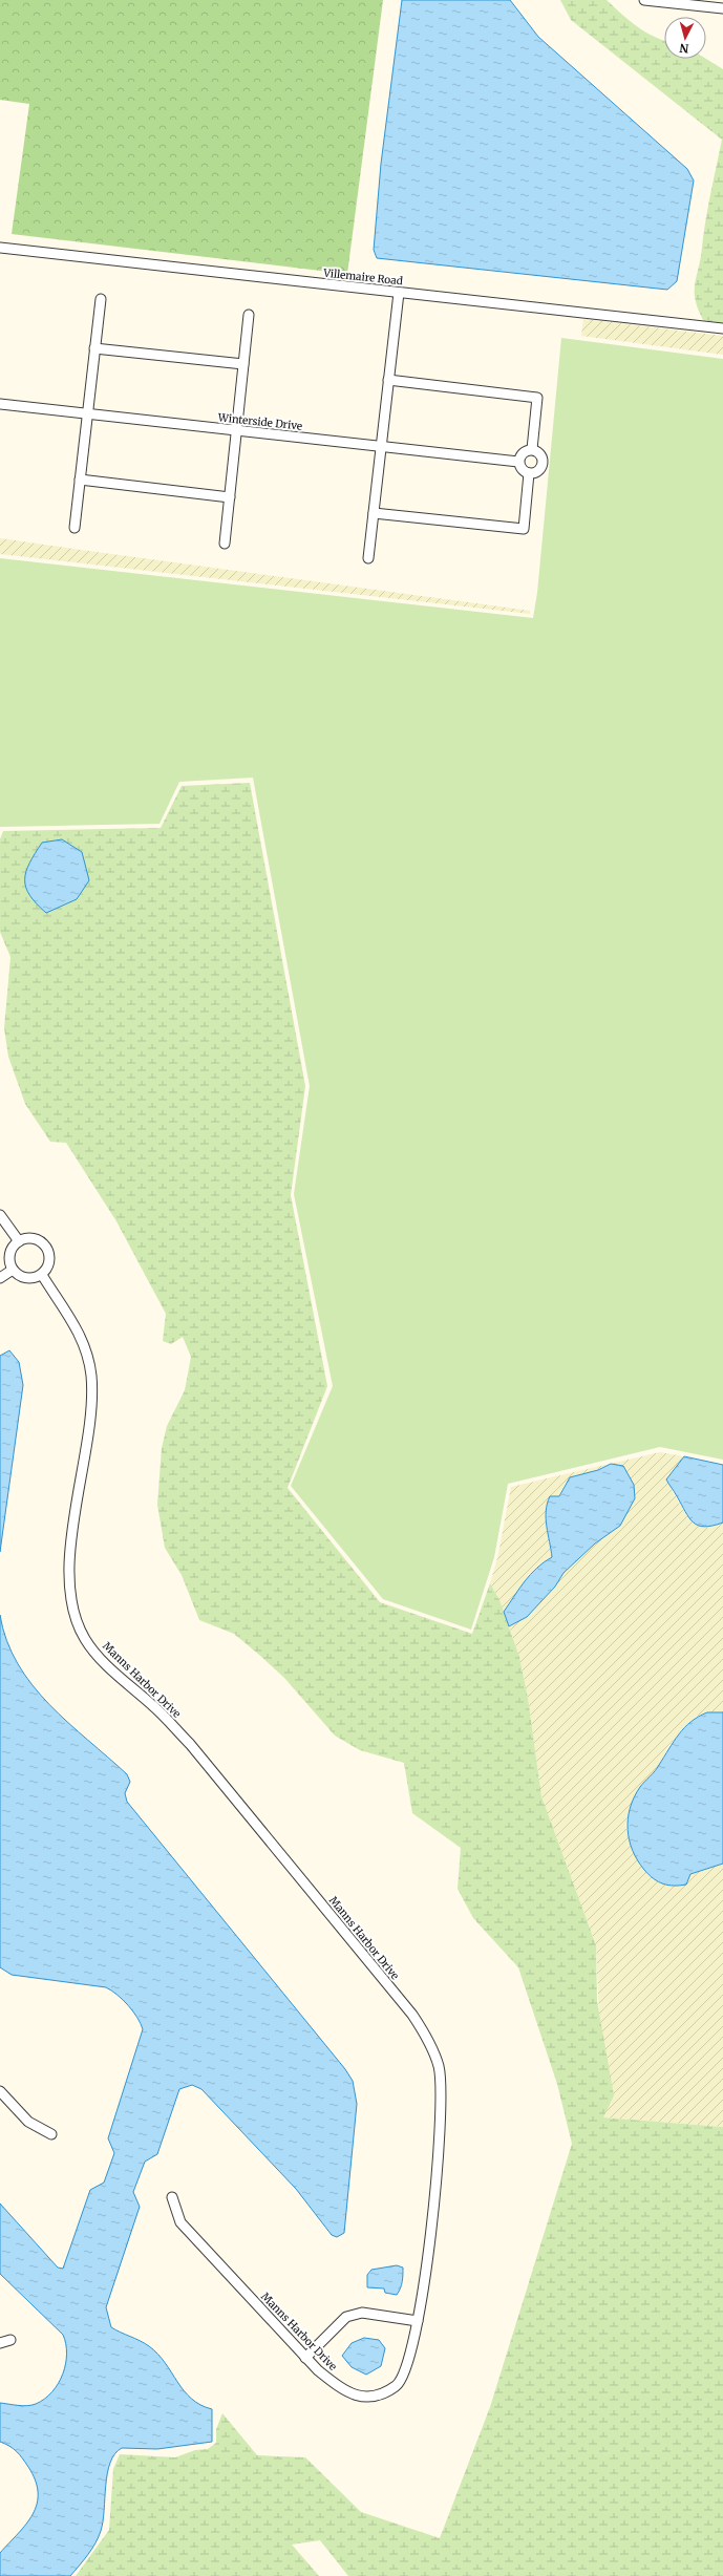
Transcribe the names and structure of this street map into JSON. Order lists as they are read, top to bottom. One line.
{"streets":{"street":["Villemaire Road","Winterside Drive","Manns Harbor Drive"]},"north":"bottom"}
